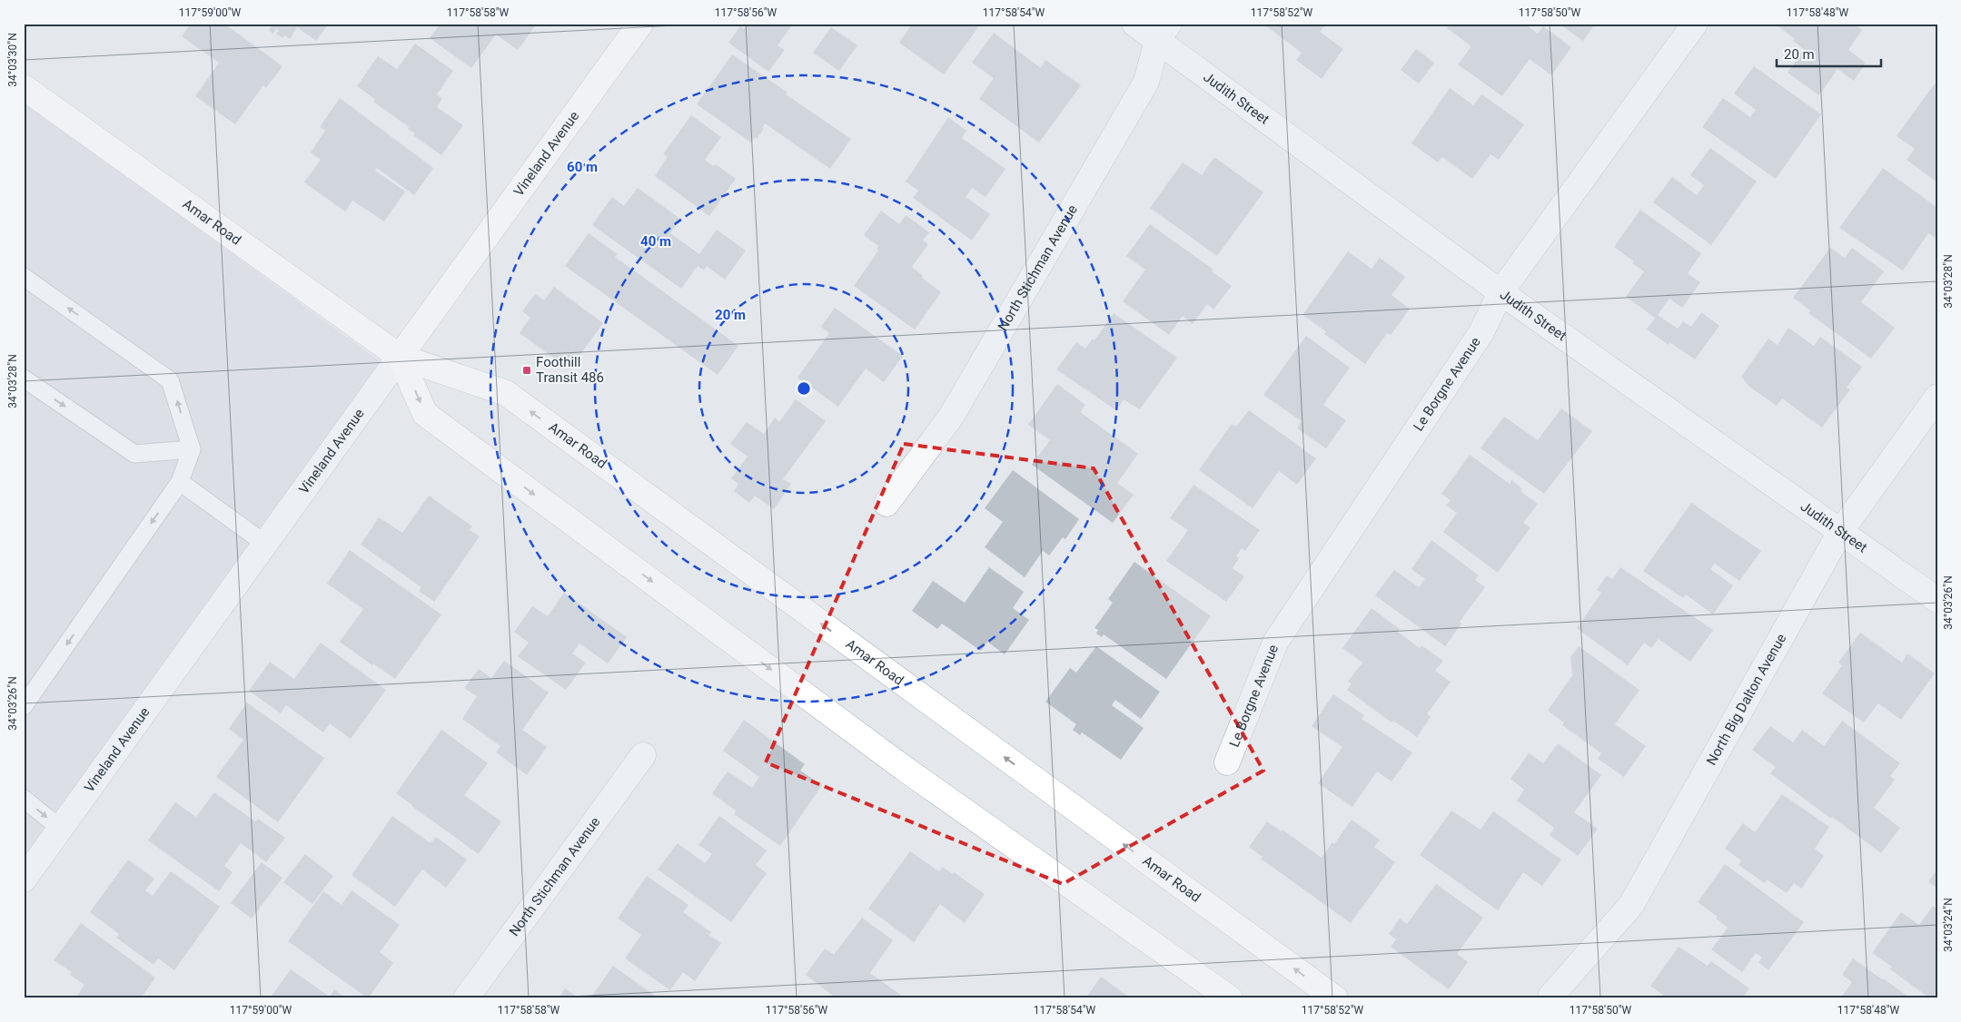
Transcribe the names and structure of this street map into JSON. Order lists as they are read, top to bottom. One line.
{"streets":{"main road":["Vineland Avenue","Amar Road"],"street":["Judith Street","North Stichman Avenue","Le Borgne Avenue","North Big Dalton Avenue"]},"crossings":[["Judith Street","North Stichman Avenue"],["Judith Street","Le Borgne Avenue"],["Judith Street","North Big Dalton Avenue"],["Vineland Avenue","Amar Road"]],"places":{"transit":["Foothill Transit 486"]},"scale_bar":"20 m","coordinates":["117°59'00\"W","117°58'58\"W","117°58'56\"W","117°58'54\"W","117°58'52\"W","117°58'50\"W","117°58'48\"W","34°03'30\"N","34°03'28\"N","34°03'26\"N","34°03'24\"N"],"rings":["60 m","40 m","20 m"]}
